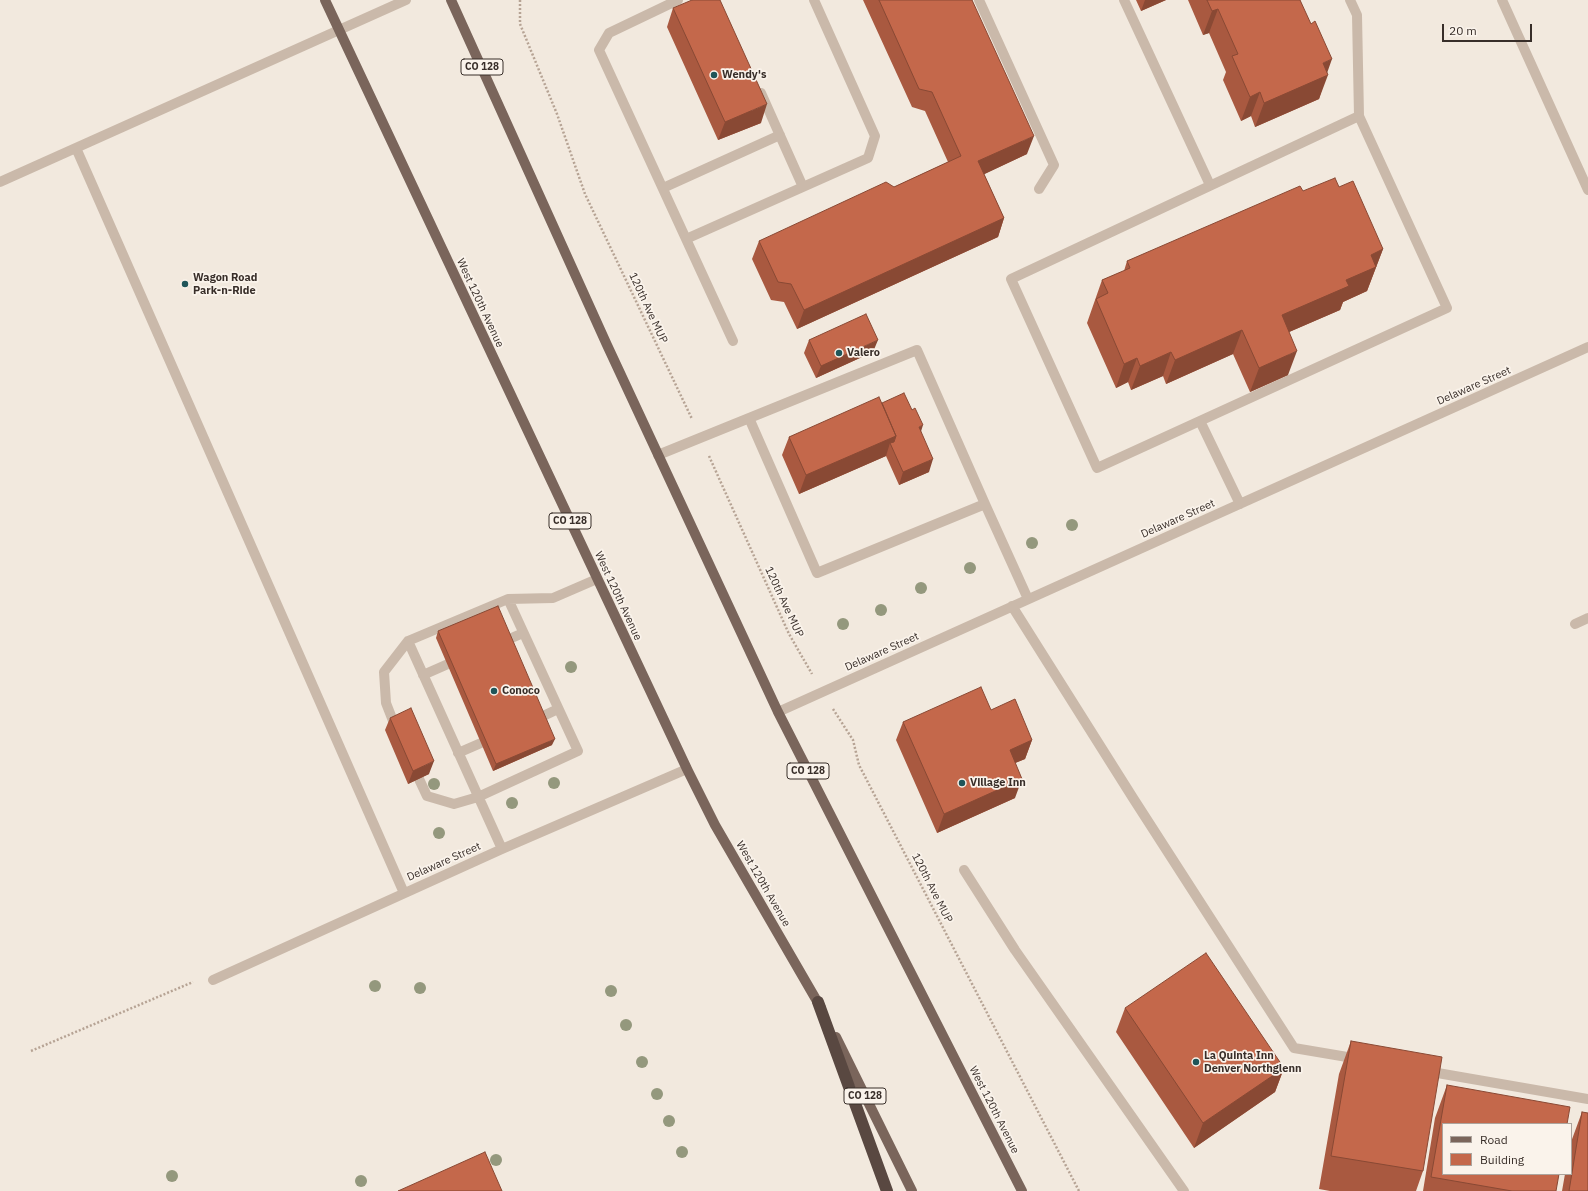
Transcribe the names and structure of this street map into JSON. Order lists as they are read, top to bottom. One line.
{"streets":{"main road":["CO 128","West 120th Avenue"],"street":["Delaware Street"],"path":["120th Ave MUP"]},"crossings":[["West 120th Avenue","Delaware Street"],["120th Ave MUP","Delaware Street"]],"places":["Wendy's","Wagon Road Park-n-Ride","Valero","Conoco","Village Inn","La Quinta Inn Denver Northglenn"],"legend":["Road","Building"],"scale_bar":"20 m"}
